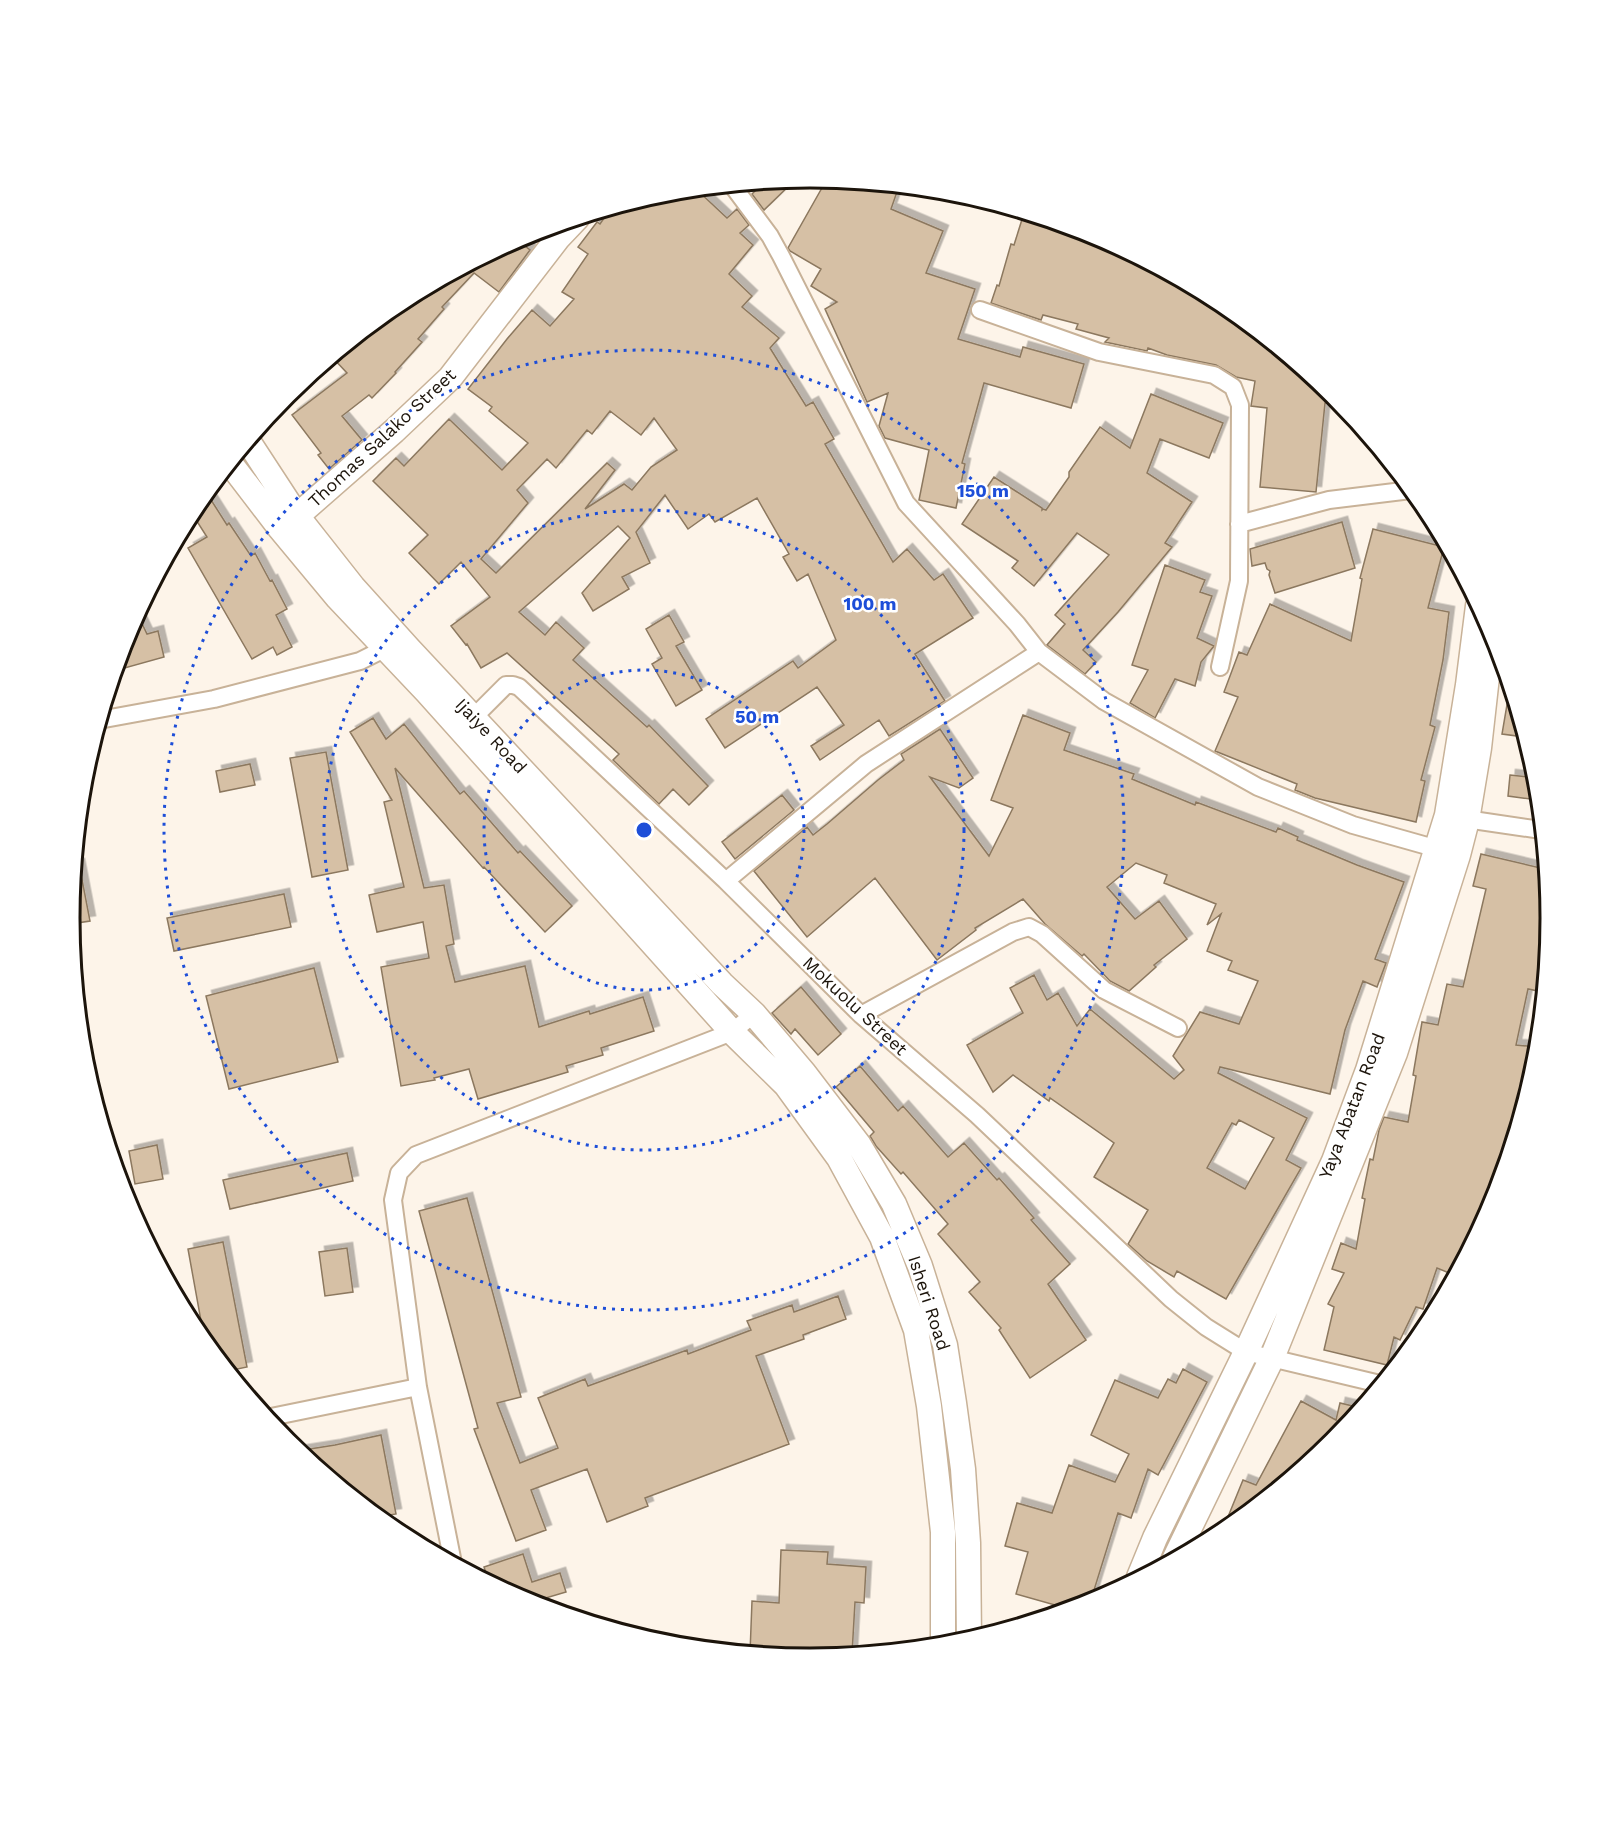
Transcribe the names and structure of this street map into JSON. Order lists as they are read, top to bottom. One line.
{"streets":{"main road":["Thomas Salako Street","Ijaiye Road","Yaya Abatan Road","Isheri Road"],"street":["Mokuolu Street"]},"crossings":[["Thomas Salako Street","Ijaiye Road"],["Ijaiye Road","Mokuolu Street"],["Ijaiye Road","Isheri Road"],["Mokuolu Street","Yaya Abatan Road"]],"rings":["150 m","100 m","50 m"]}
